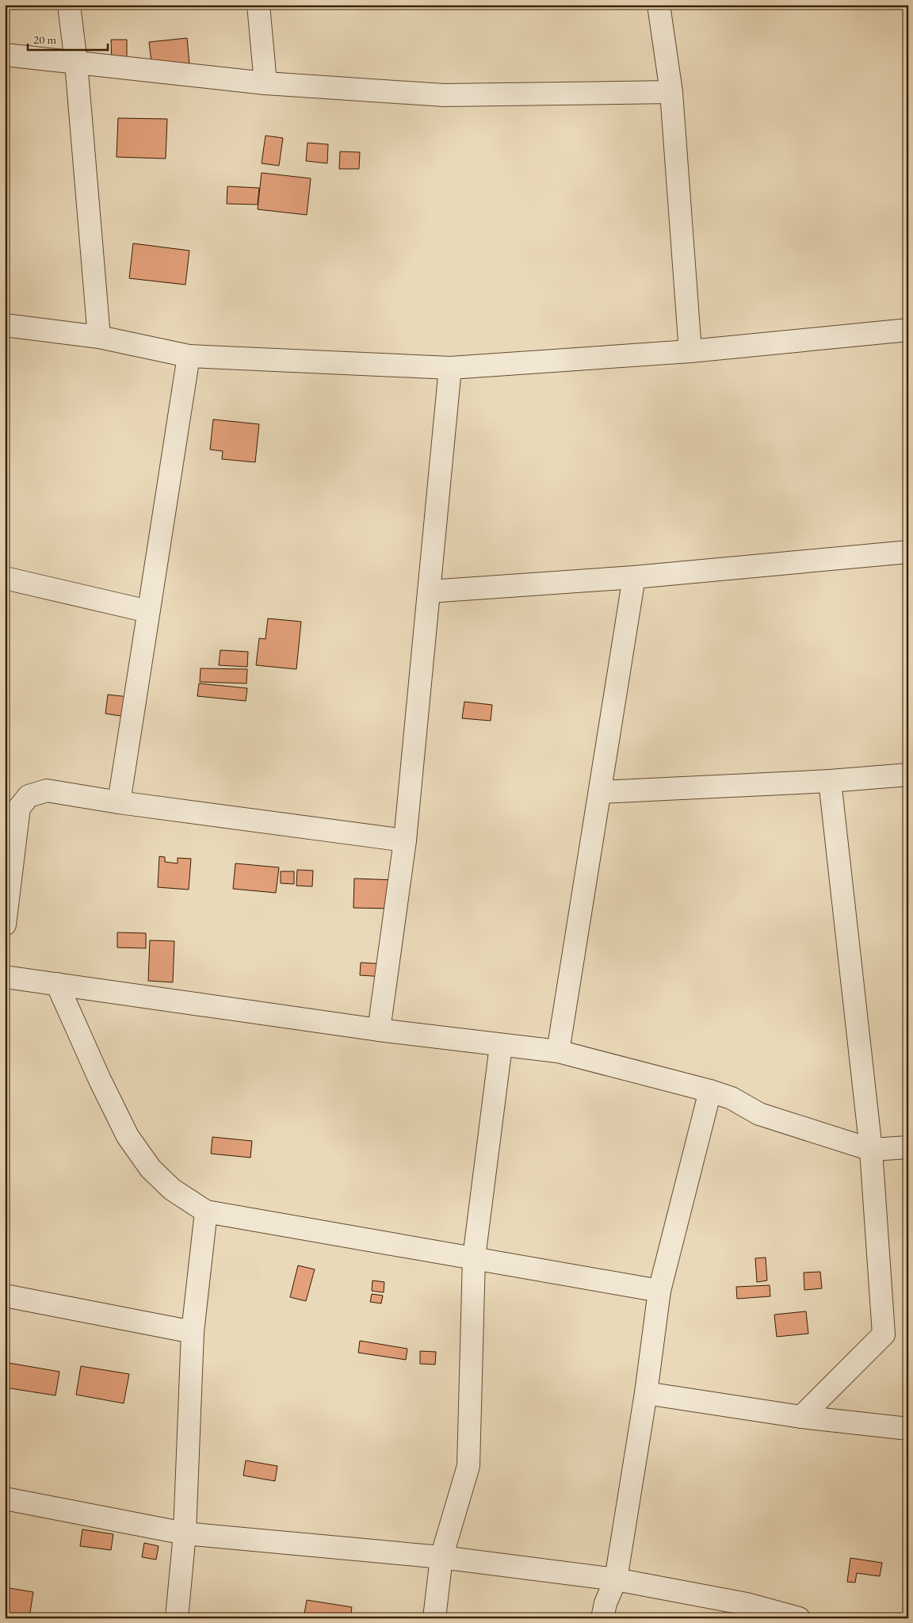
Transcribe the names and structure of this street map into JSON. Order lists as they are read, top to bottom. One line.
{"scale_bar":"20 m"}
